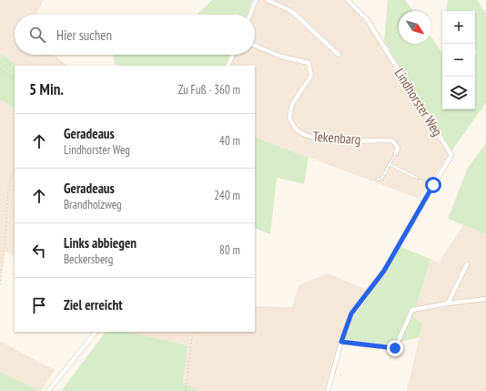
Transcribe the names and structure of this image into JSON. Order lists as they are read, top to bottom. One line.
{"streets":{"street":["Lindhorster Weg","Tekenbarg"]},"north":"bottom right","page":{"map_buttons":["+","−"],"search":"Hier suchen","heading":["5 Min.","Zu Fuß · 360 m"],"list":[["Geradeaus","Lindhorster Weg","40 m"],["Geradeaus","Brandholzweg","240 m"],["Links abbiegen","Beckersberg","80 m"],"Ziel erreicht"]}}
